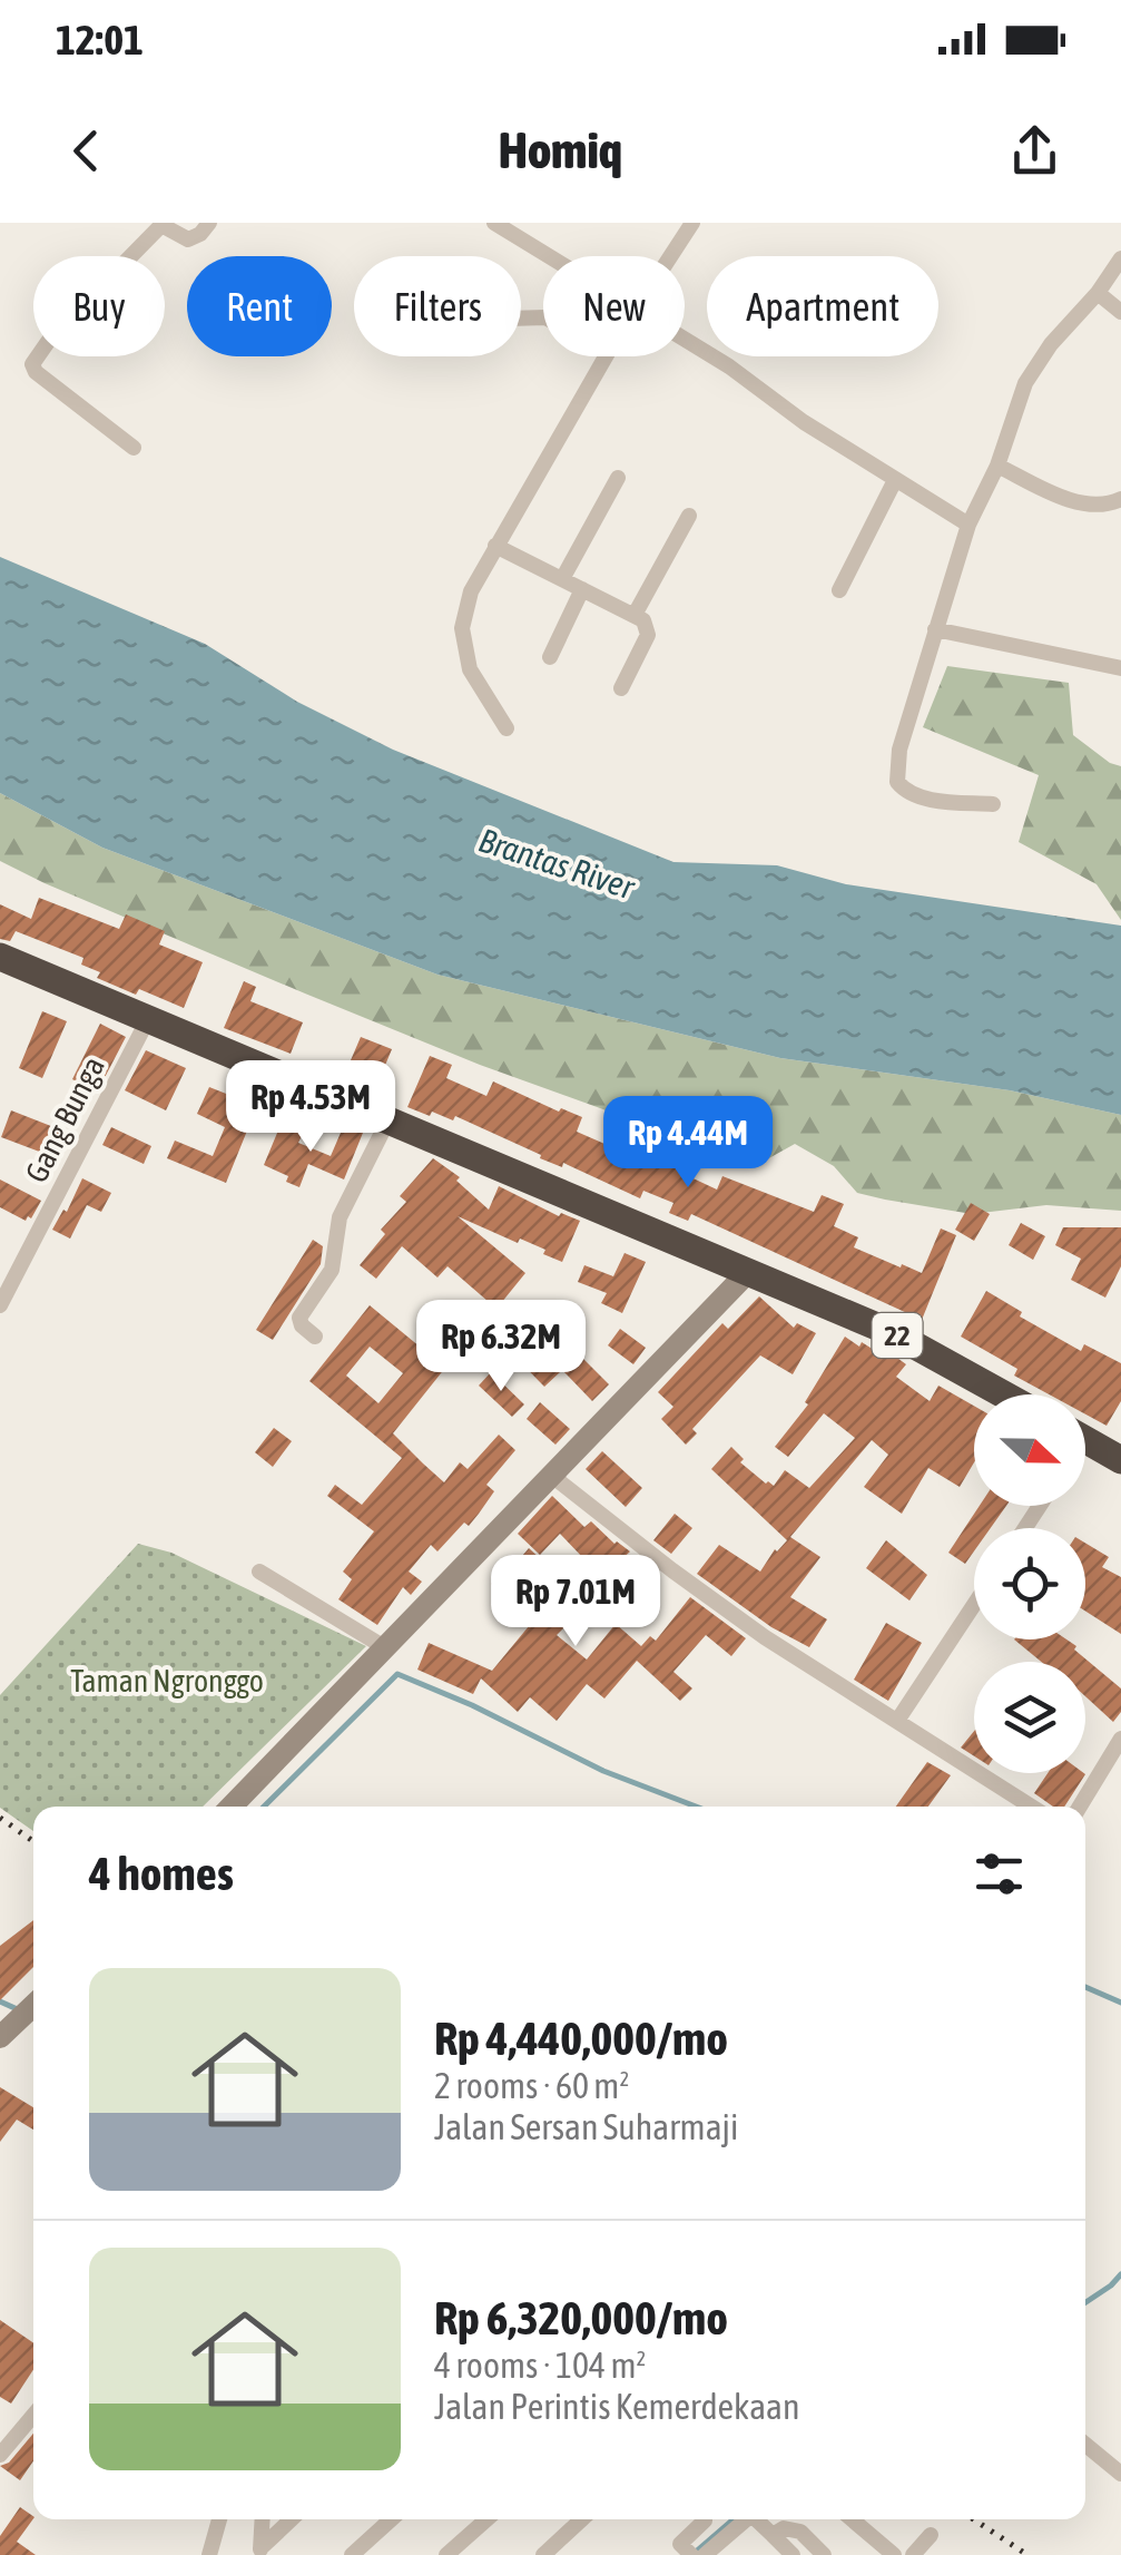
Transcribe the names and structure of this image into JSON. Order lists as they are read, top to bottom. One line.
{"streets":{"highway":["22"],"street":["Gang Bunga"]},"crossings":[["Gang Bunga","22"]],"water":["Brantas River"],"parks":["Taman Ngronggo"],"north":"right","page":{"status":"12:01","header":"Homiq","chip":["Buy","Rent","Filters","New","Apartment"],"price":["Rp 4.53M","Rp 4.44M","Rp 6.32M","Rp 7.01M"],"heading":"4 homes","list":[{"name":"Rp 4,440,000/mo","note":"2 rooms · 60 m² · Jalan Sersan Suharmaji"},{"name":"Rp 6,320,000/mo","note":"4 rooms · 104 m² · Jalan Perintis Kemerdekaan"}]}}
